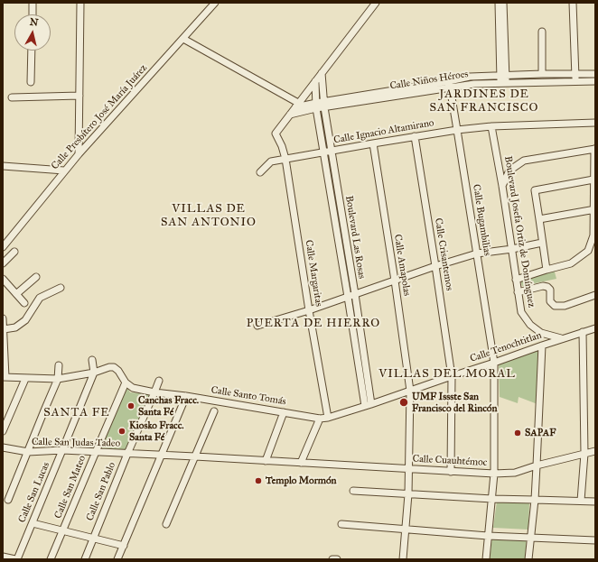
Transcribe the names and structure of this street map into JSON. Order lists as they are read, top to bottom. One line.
{"streets":{"street":["Calle Niños Héroes","Calle Presbítero José María Juárez","Calle Ignacio Altamirano","Calle Bugambilias","Boulevard Josefa Ortiz de Domínguez","Boulevard Las Rosas","Calle Crisantemos","Calle Amapolas","Calle Margaritas","Calle Tenochtitlan","Calle Santo Tomás","Calle San Judas Tadeo","Calle Cuauhtémoc","Calle San Mateo","Calle San Pablo","Calle San Lucas"]},"crossings":[["Calle Niños Héroes","Calle Bugambilias"],["Calle Niños Héroes","Boulevard Las Rosas"],["Calle Niños Héroes","Calle Margaritas"],["Calle Ignacio Altamirano","Calle Bugambilias"],["Calle Ignacio Altamirano","Boulevard Josefa Ortiz de Domínguez"],["Calle Ignacio Altamirano","Boulevard Las Rosas"],["Calle Ignacio Altamirano","Calle Crisantemos"],["Calle Ignacio Altamirano","Calle Amapolas"],["Calle Ignacio Altamirano","Calle Margaritas"],["Calle Bugambilias","Calle Tenochtitlan"],["Calle Bugambilias","Calle Cuauhtémoc"],["Boulevard Josefa Ortiz de Domínguez","Calle Tenochtitlan"],["Boulevard Las Rosas","Calle Tenochtitlan"],["Calle Crisantemos","Calle Tenochtitlan"],["Calle Crisantemos","Calle Cuauhtémoc"],["Calle Amapolas","Calle Tenochtitlan"],["Calle Amapolas","Calle Cuauhtémoc"],["Calle Margaritas","Calle Tenochtitlan"],["Calle Tenochtitlan","Calle Santo Tomás"],["Calle Santo Tomás","Calle San Mateo"],["Calle Santo Tomás","Calle San Pablo"],["Calle Santo Tomás","Calle San Lucas"],["Calle San Judas Tadeo","Calle Cuauhtémoc"],["Calle San Judas Tadeo","Calle San Mateo"],["Calle San Judas Tadeo","Calle San Pablo"],["Calle San Judas Tadeo","Calle San Lucas"]],"districts":["JARDINES DE SAN FRANCISCO","VILLAS DE SAN ANTONIO","PUERTA DE HIERRO","VILLAS DEL MORAL","SANTA FE"],"places":["UMF Issste San Francisco del Rincón","Canchas Fracc. Santa Fé","Kiosko Fracc. Santa Fé","SAPAF","Templo Mormón"],"north":"top"}
